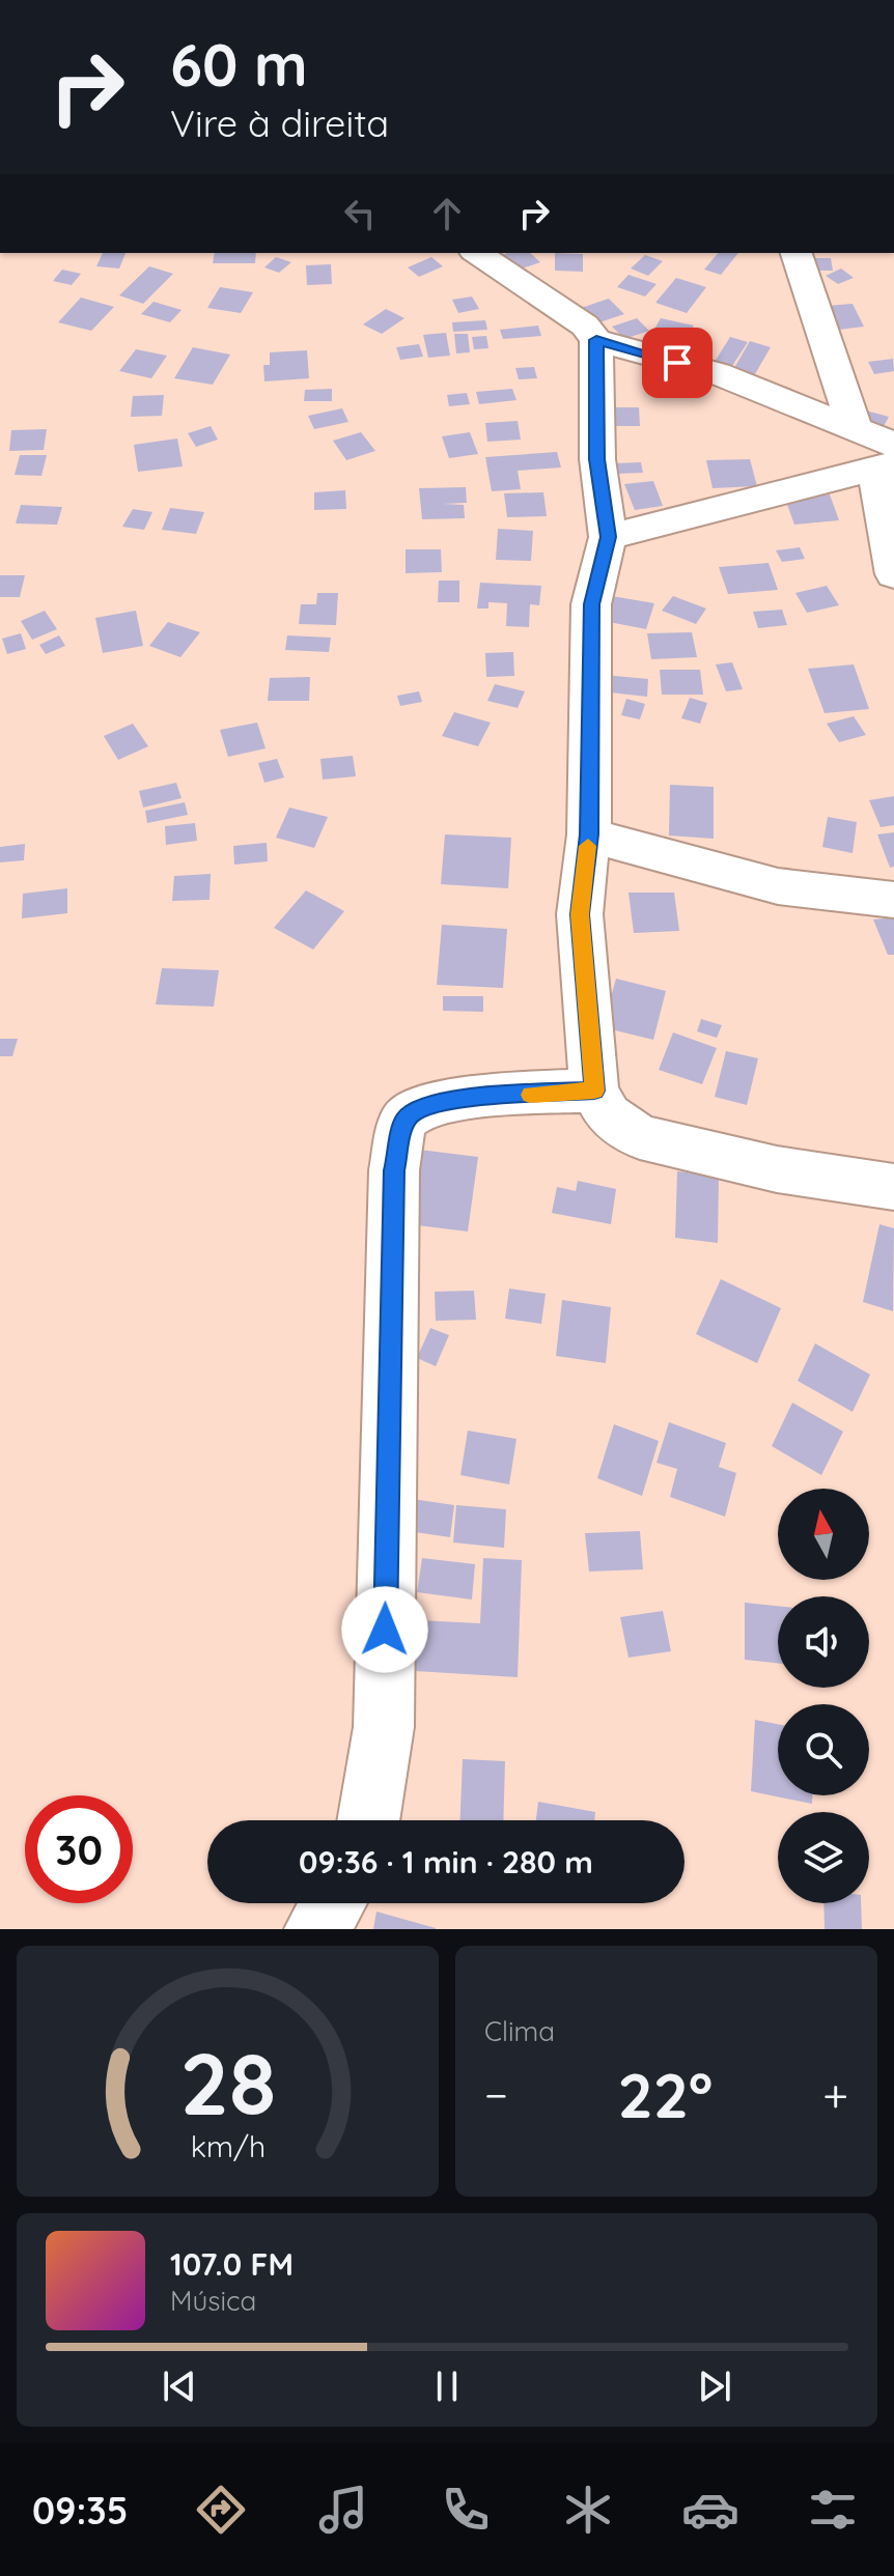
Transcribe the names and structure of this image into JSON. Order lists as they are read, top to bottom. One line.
{"north":"top","page":{"turn":["60 m","Vire à direita"],"limit":"30","trip":"09:36 · 1 min · 280 m","tile":"Clima","heat":["−","22°","+"],"song":["107.0 FM","Música"],"tabs":"09:35","gauge":["28","km/h"]}}
